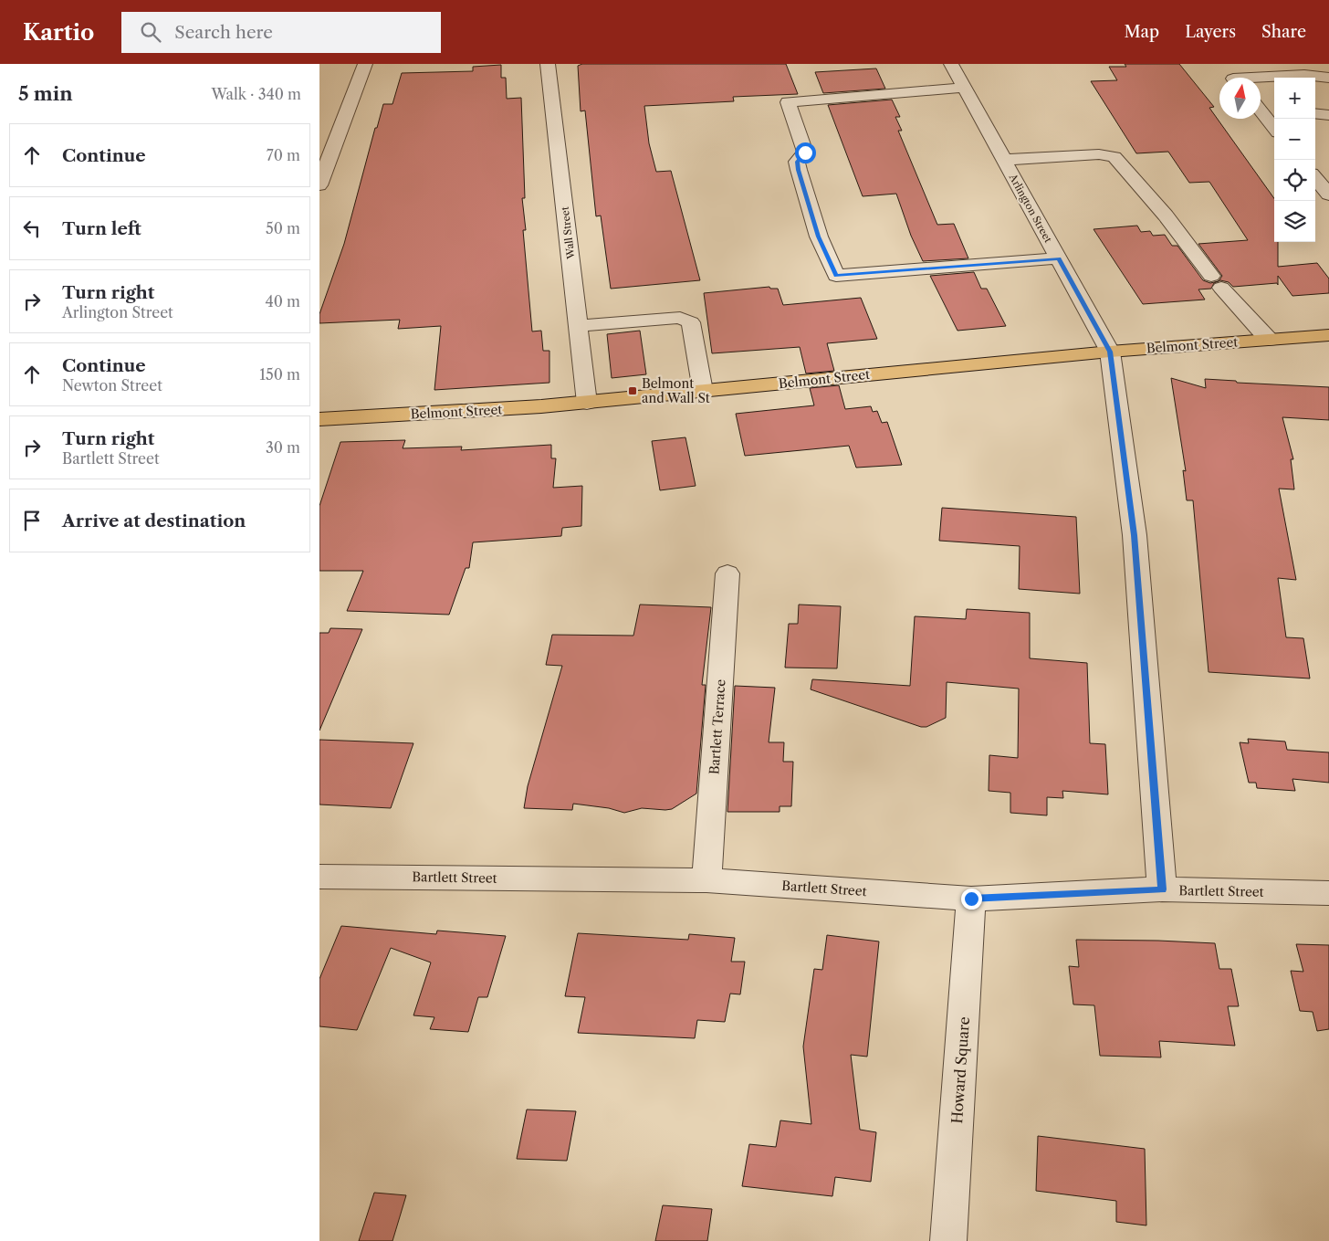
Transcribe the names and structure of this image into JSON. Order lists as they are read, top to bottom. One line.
{"streets":{"main road":["Belmont Street"],"street":["Arlington Street","Wall Street","Bartlett Terrace","Bartlett Street","Howard Square"]},"crossings":[["Arlington Street","Belmont Street"],["Wall Street","Belmont Street"],["Bartlett Terrace","Bartlett Street"],["Bartlett Street","Howard Square"]],"places":{"transit":["Belmont and Wall St"]},"north":"top","page":{"header":"Kartio","search":"Search here","nav":["Map","Layers","Share"],"heading":["5 min","Walk · 340 m"],"map_buttons":["+","−"],"list":[["Continue","70 m"],["Turn left","50 m"],["Turn right","Arlington Street","40 m"],["Continue","Newton Street","150 m"],["Turn right","Bartlett Street","30 m"],"Arrive at destination"]}}
